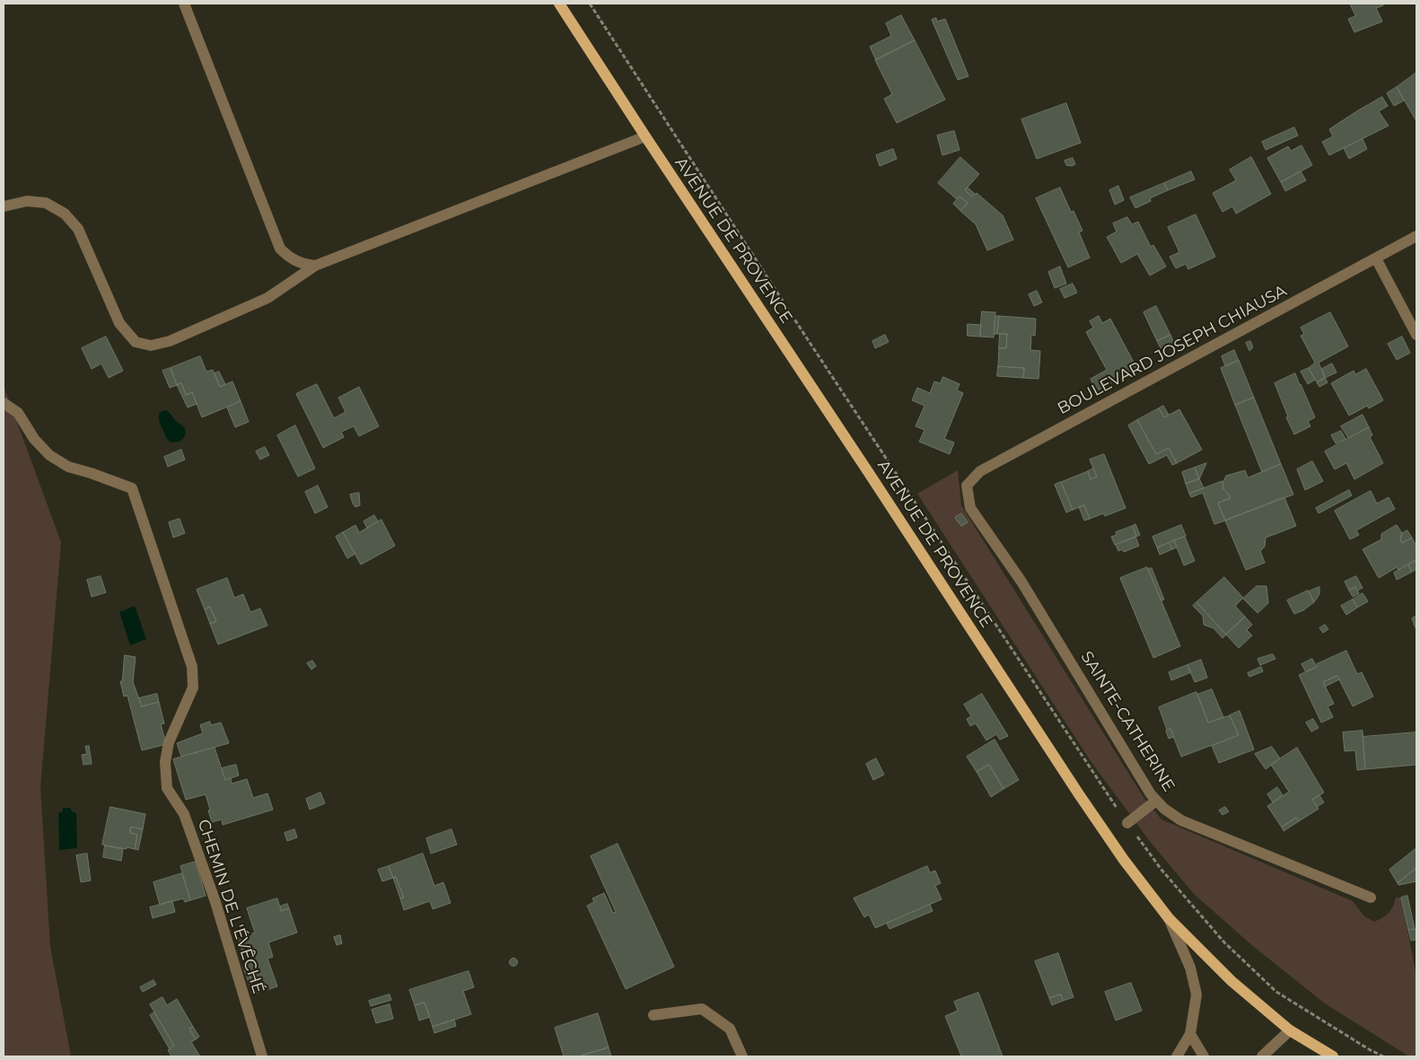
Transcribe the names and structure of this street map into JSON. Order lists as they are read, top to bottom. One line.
{"streets":{"main road":["AVENUE DE PROVENCE"],"street":["BOULEVARD JOSEPH CHIAUSA","SAINTE-CATHERINE","CHEMIN DE L'ÉVÊCHÉ"]},"crossings":[["BOULEVARD JOSEPH CHIAUSA","SAINTE-CATHERINE"]]}
